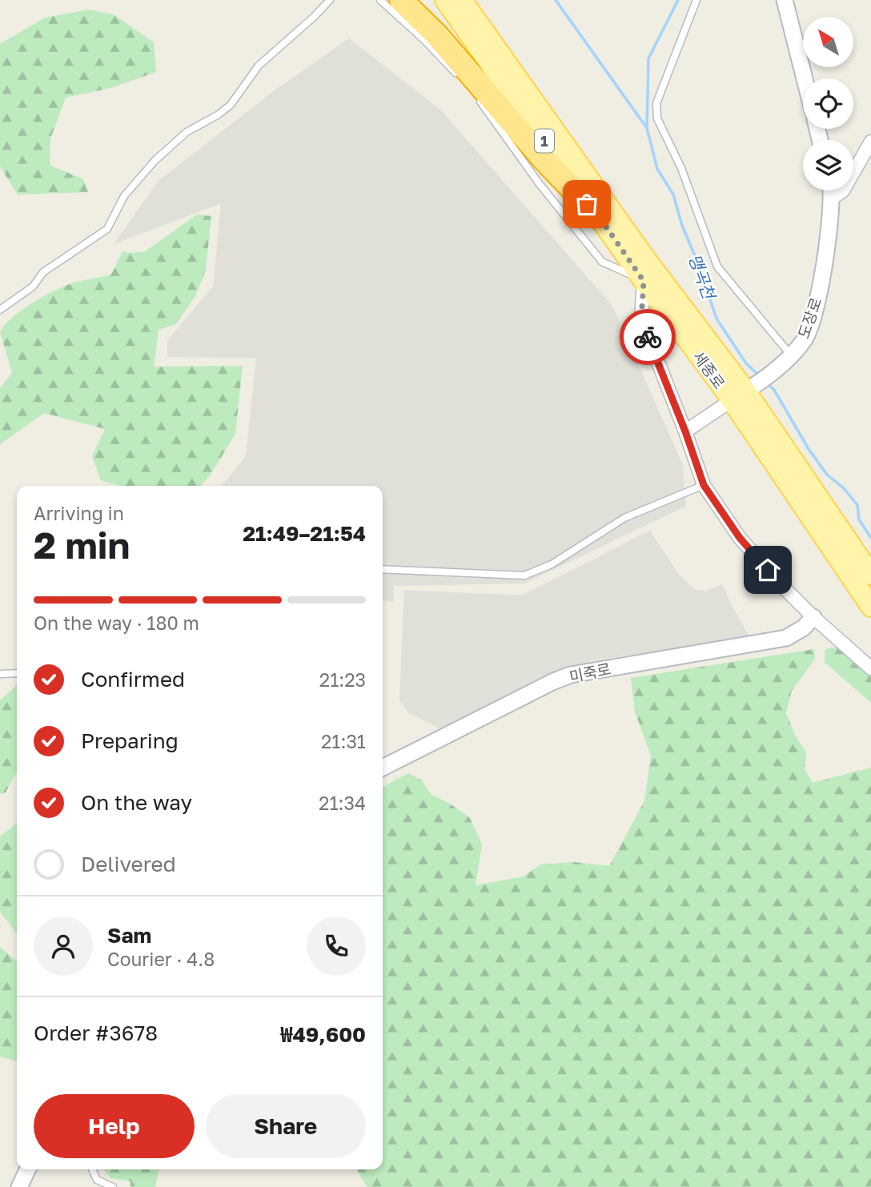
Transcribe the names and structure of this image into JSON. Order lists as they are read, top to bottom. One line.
{"streets":{"main road":["1","세종로"],"street":["도장로","미죽로"]},"crossings":[["도장로","세종로"]],"water":["맹곡천"],"north":"top left","page":{"heading":["2 min","Arriving in","21:49–21:54"],"panel":["Sam","Courier · 4.8","Order #3678","₩49,600"],"bar":"On the way · 180 m","list":[["Confirmed","21:23"],["Preparing","21:31"],["On the way","21:34"],"Delivered"],"buttons":["Help","Share"]}}
